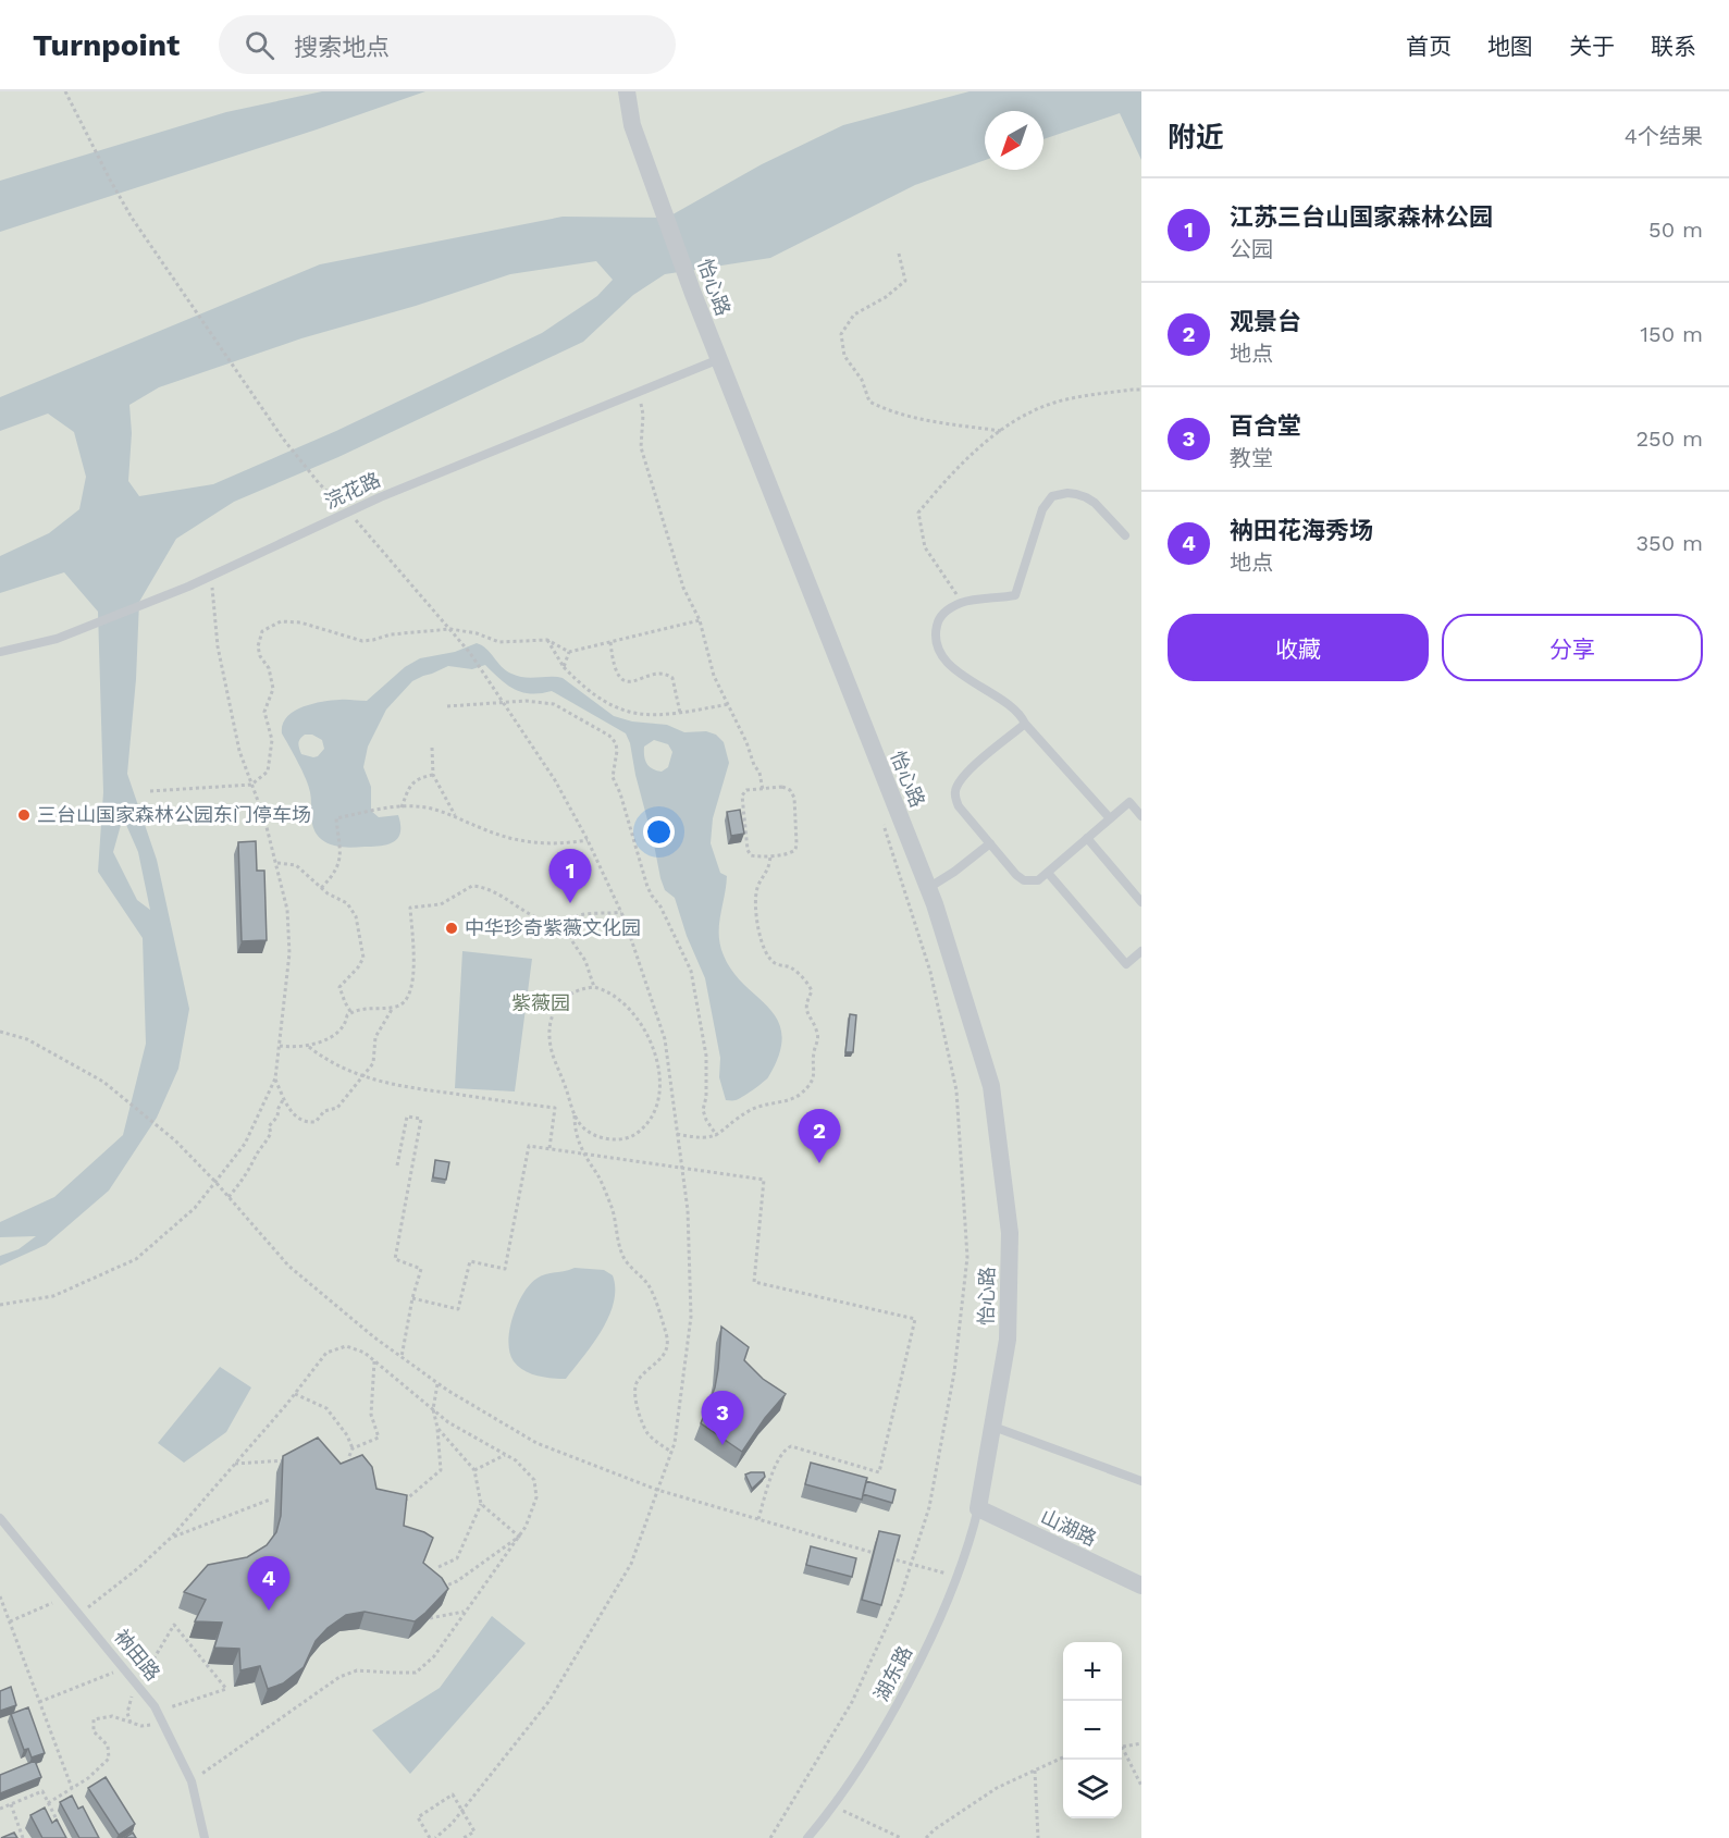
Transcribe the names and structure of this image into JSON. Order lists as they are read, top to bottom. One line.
{"streets":{"street":["怡心路","山湖路"],"lane":["浣花路","衲田路","湖东路"]},"crossings":[["怡心路","浣花路"],["怡心路","山湖路"],["怡心路","湖东路"],["山湖路","湖东路"]],"parks":["紫薇园"],"places":["三台山国家森林公园东门停车场","中华珍奇紫薇文化园"],"north":"bottom left","page":{"header":"Turnpoint","search":"搜索地点","nav":["首页","地图","关于","联系"],"heading":["附近","4个结果"],"list":[{"mark":"1","name":"江苏三台山国家森林公园","note":"公园","value":"50 m"},{"mark":"2","name":"观景台","note":"地点","value":"150 m"},{"mark":"3","name":"百合堂","note":"教堂","value":"250 m"},{"mark":"4","name":"衲田花海秀场","note":"地点","value":"350 m"}],"buttons":["收藏","分享"],"pins":["1","2","3","4"],"map_buttons":["+","−"]}}
